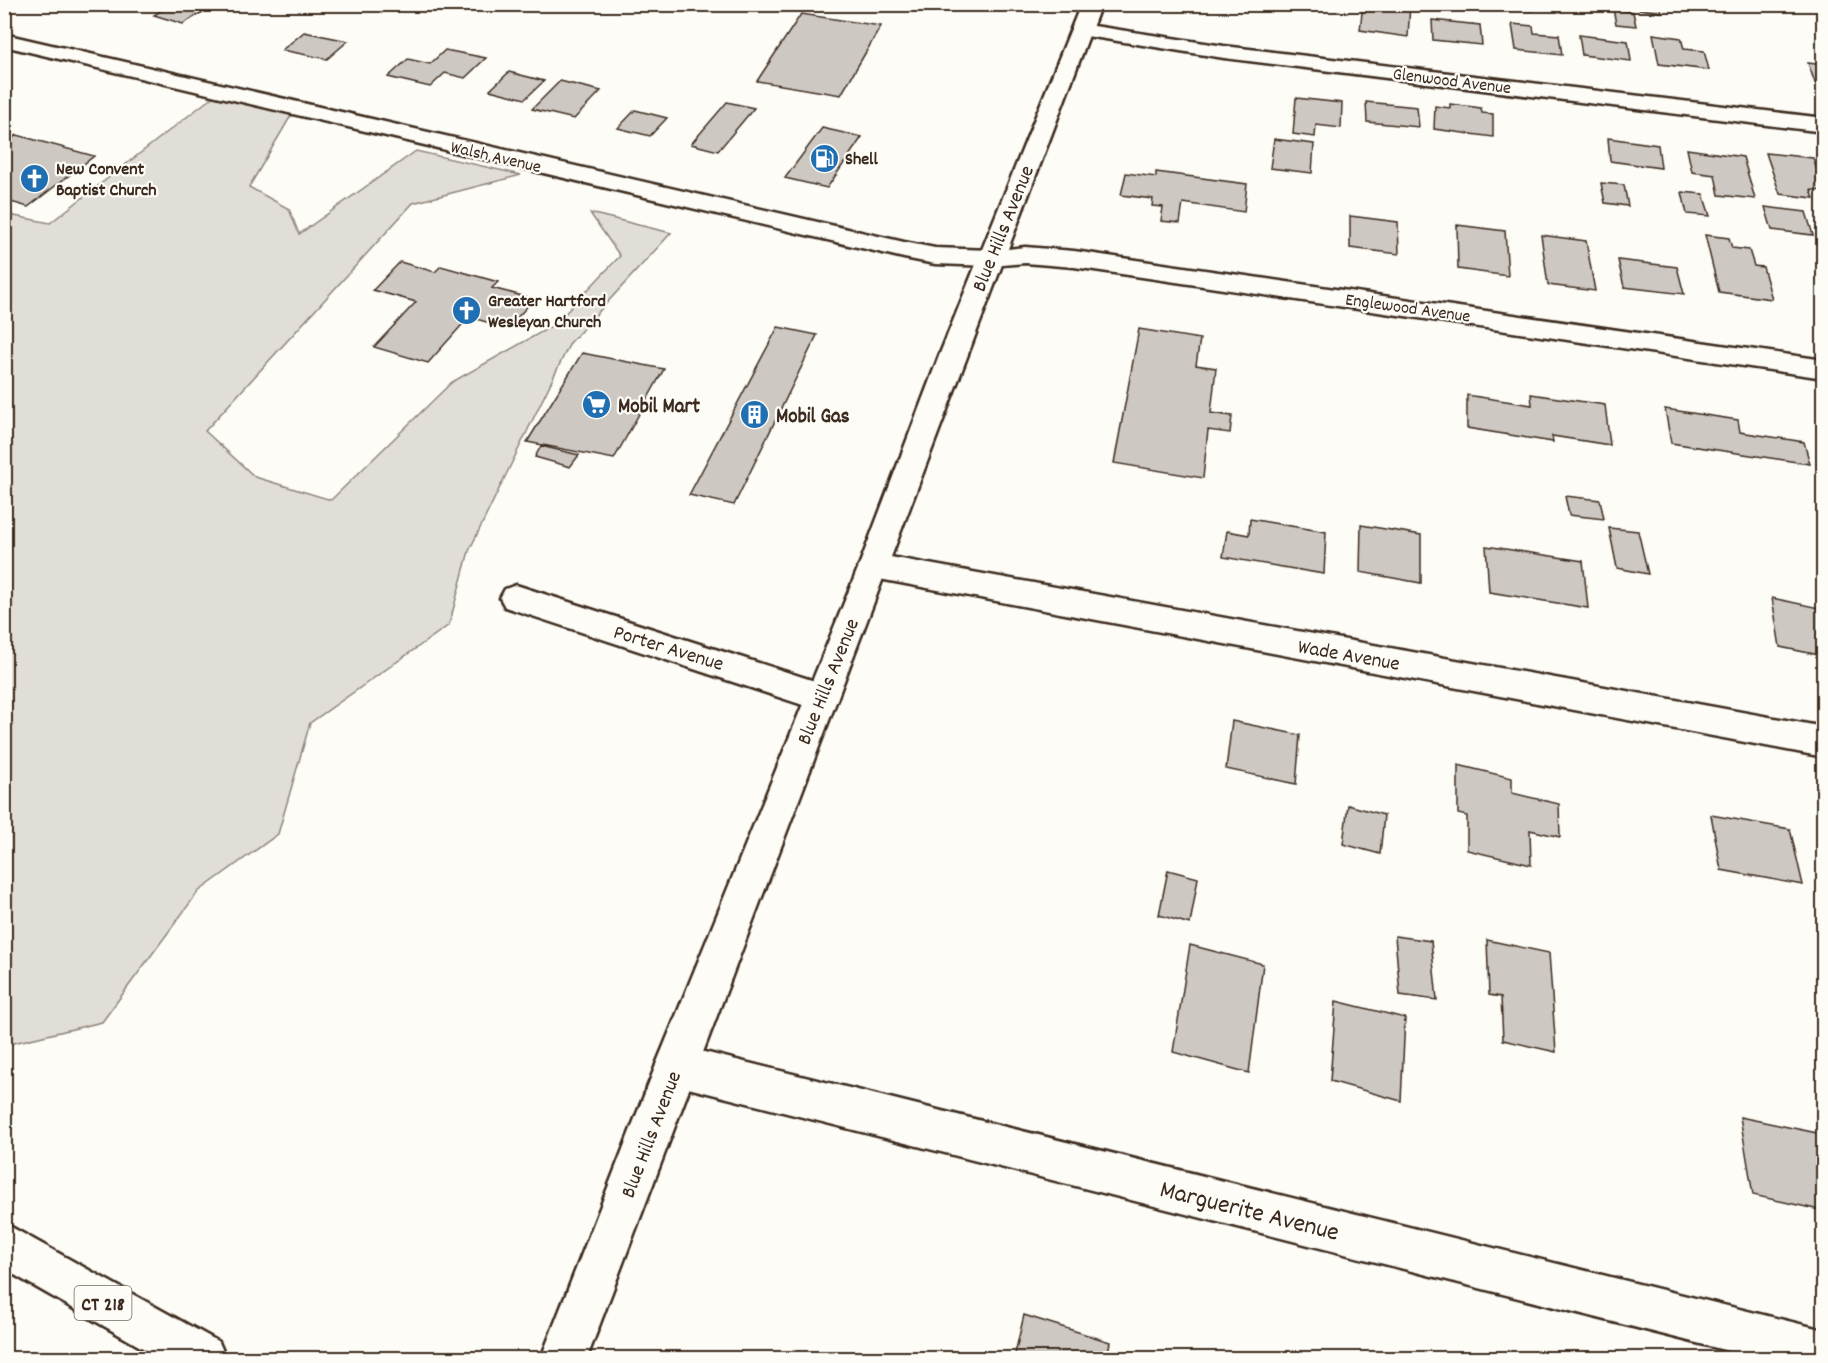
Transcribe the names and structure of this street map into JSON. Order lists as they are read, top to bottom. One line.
{"streets":{"street":["Glenwood Avenue","Walsh Avenue","Blue Hills Avenue","Englewood Avenue","Porter Avenue","Wade Avenue","Marguerite Avenue","CT 218"]},"crossings":[["Glenwood Avenue","Blue Hills Avenue"],["Walsh Avenue","Blue Hills Avenue"],["Walsh Avenue","Englewood Avenue"],["Blue Hills Avenue","Englewood Avenue"],["Blue Hills Avenue","Porter Avenue"],["Blue Hills Avenue","Wade Avenue"],["Blue Hills Avenue","Marguerite Avenue"]],"places":{"fuel station":["Shell"],"church":["New Convent Baptist Church","Greater Hartford Wesleyan Church"],"supermarket":["Mobil Mart"],"building":["Mobil Gas"]}}
